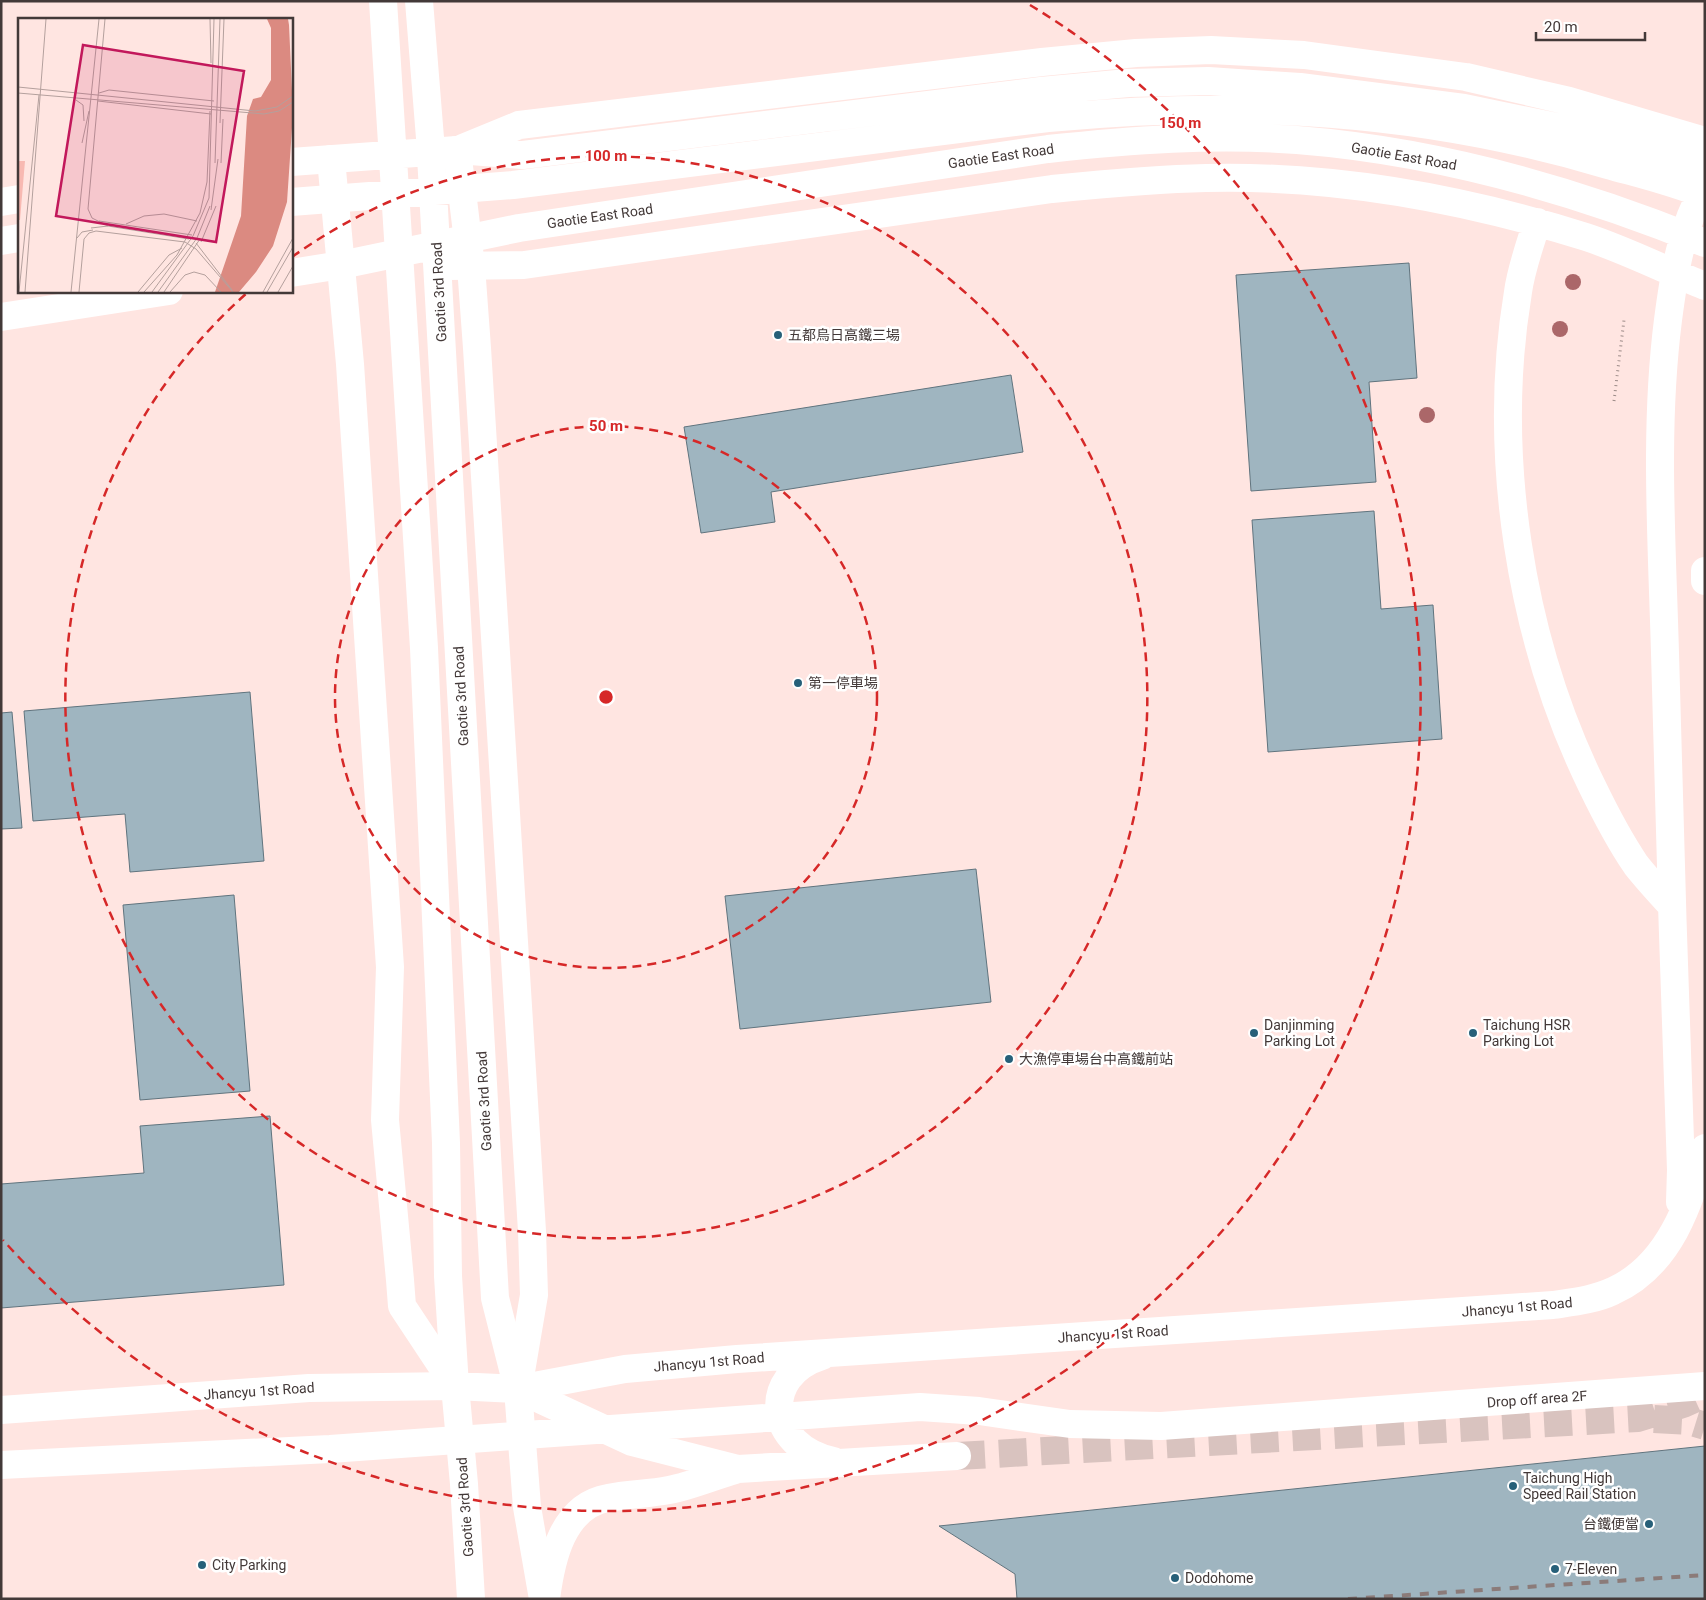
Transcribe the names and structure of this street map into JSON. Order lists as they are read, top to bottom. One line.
{"streets":{"street":["Gaotie East Road","Gaotie 3rd Road","Jhancyu 1st Road","Drop off area 2F"]},"crossings":[["Gaotie East Road","Gaotie 3rd Road"],["Gaotie East Road","Jhancyu 1st Road"],["Gaotie 3rd Road","Jhancyu 1st Road"]],"places":["五都烏日高鐵三場","第一停車場","Danjinming Parking Lot","Taichung HSR Parking Lot","大漁停車場台中高鐵前站","Taichung High Speed Rail Station","台鐵便當","City Parking","7-Eleven","Dodohome"],"scale_bar":"20 m","rings":["150 m","100 m","50 m"]}
